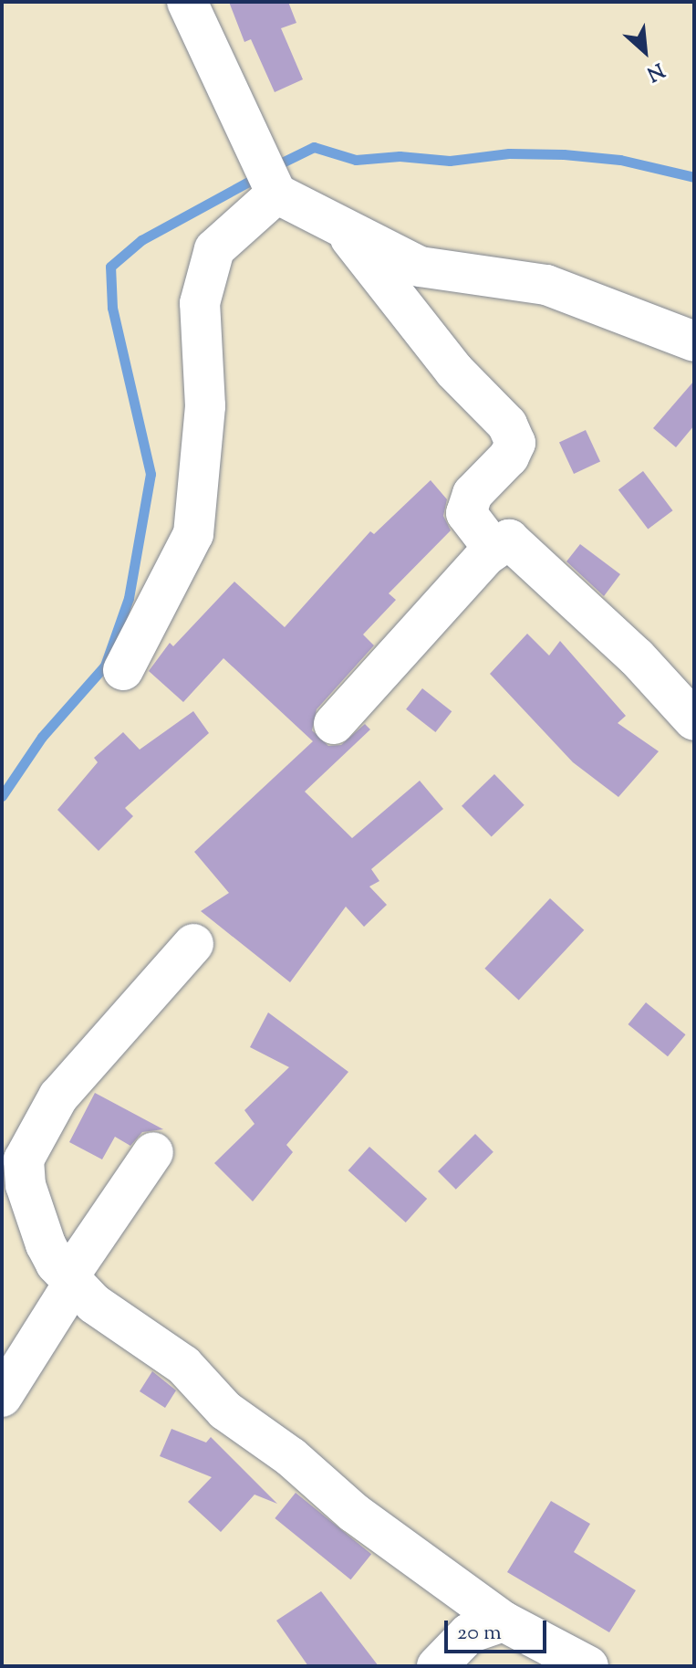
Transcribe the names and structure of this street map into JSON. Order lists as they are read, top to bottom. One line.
{"scale_bar":"20 m","north":"bottom right"}
